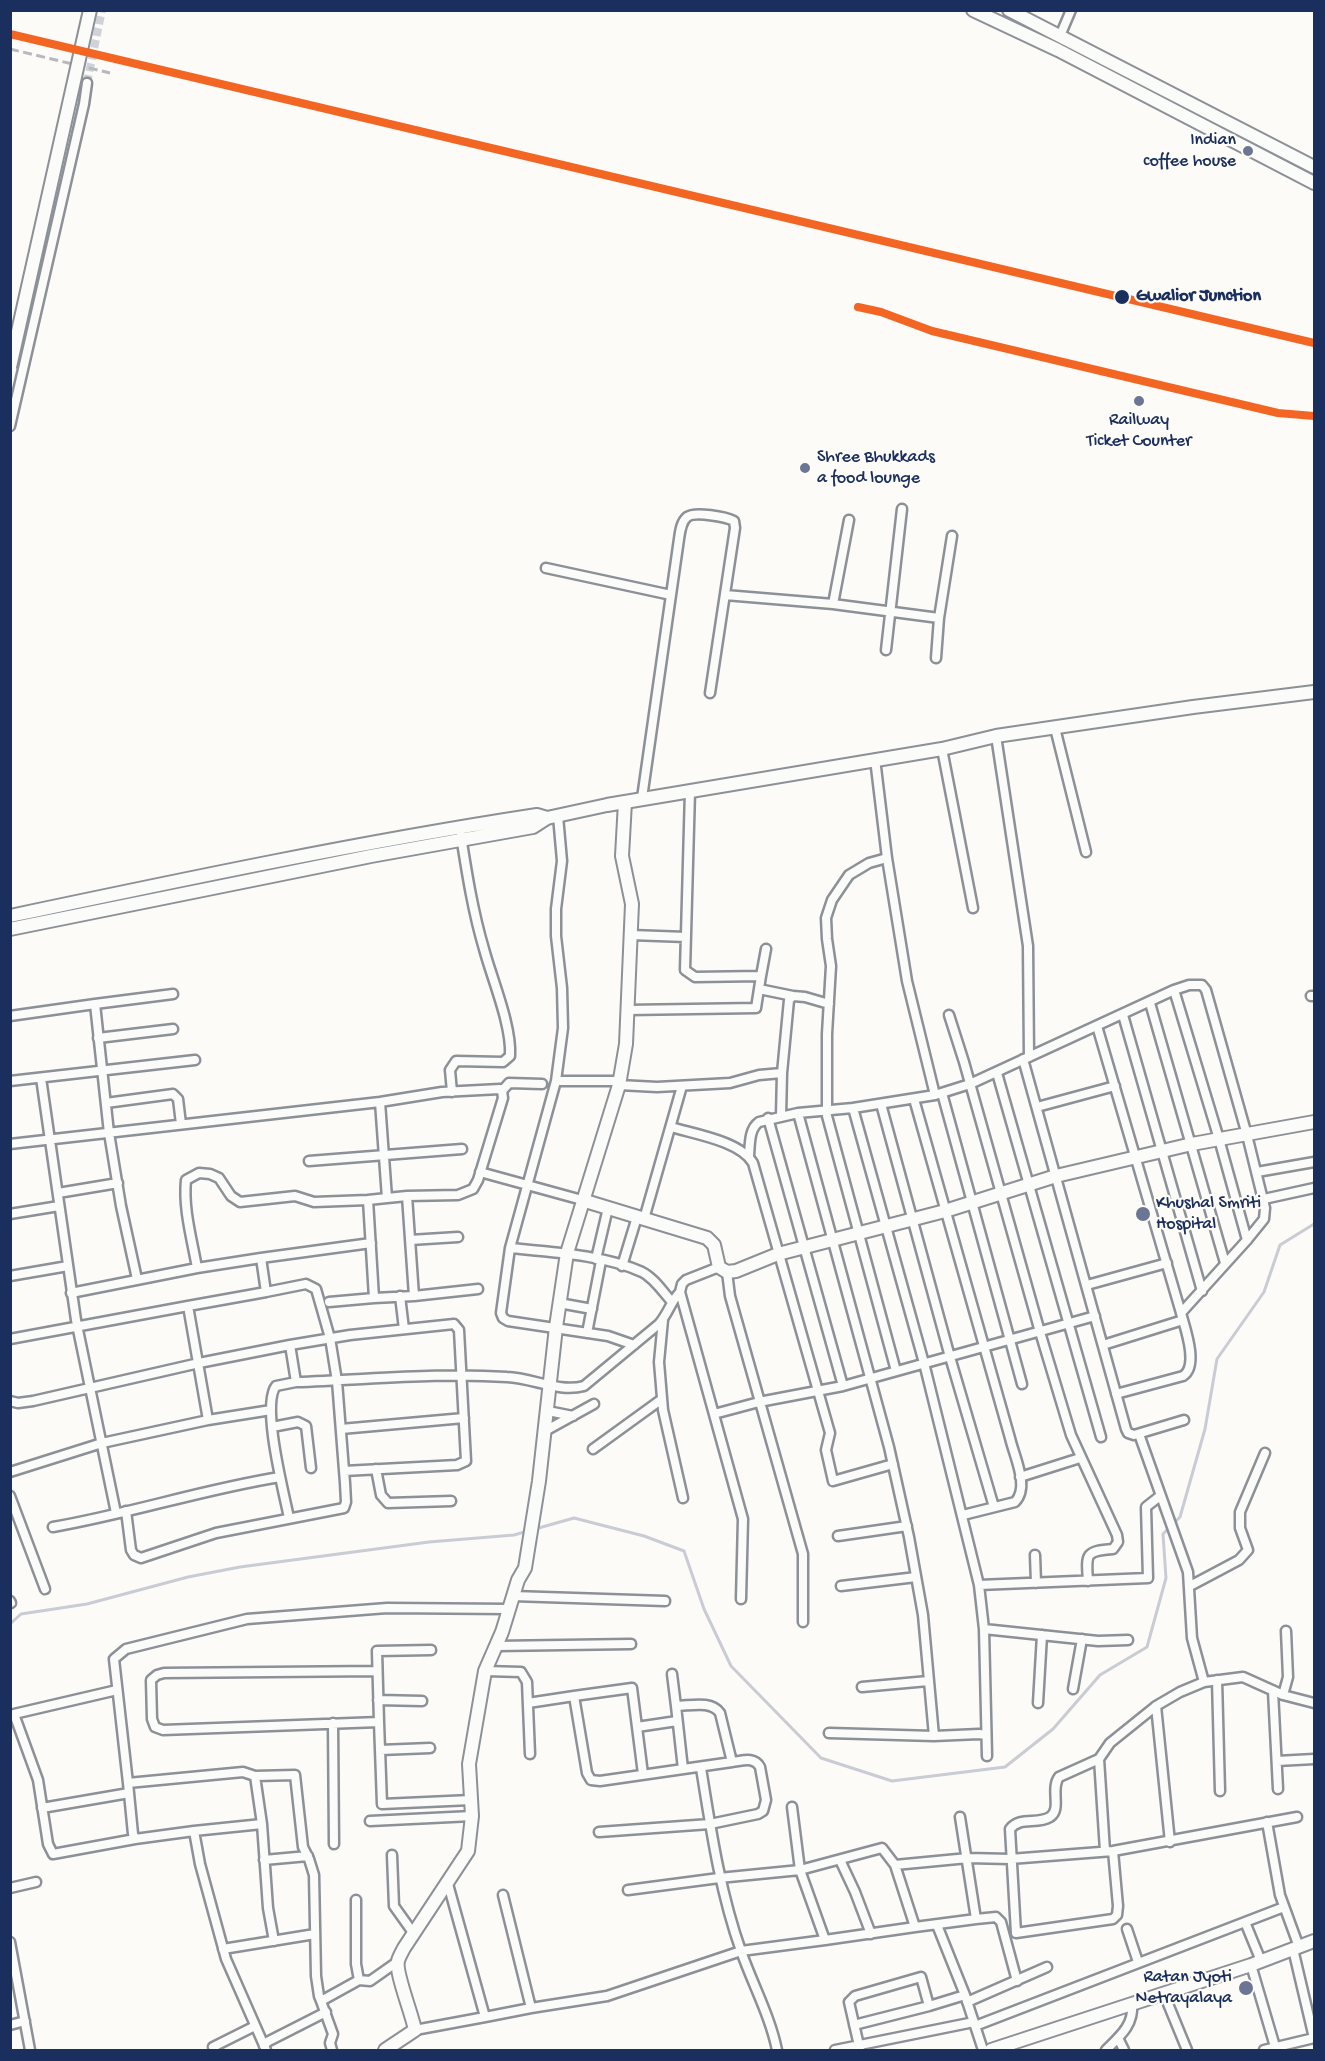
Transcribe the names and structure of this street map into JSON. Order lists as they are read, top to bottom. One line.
{"places":["Indian coffee house","Gwalior Junction","Railway Ticket Counter","Shree Bhukkads a food lounge","Khushal Smriti Hospital","Ratan Jyoti Netrayalaya"]}
